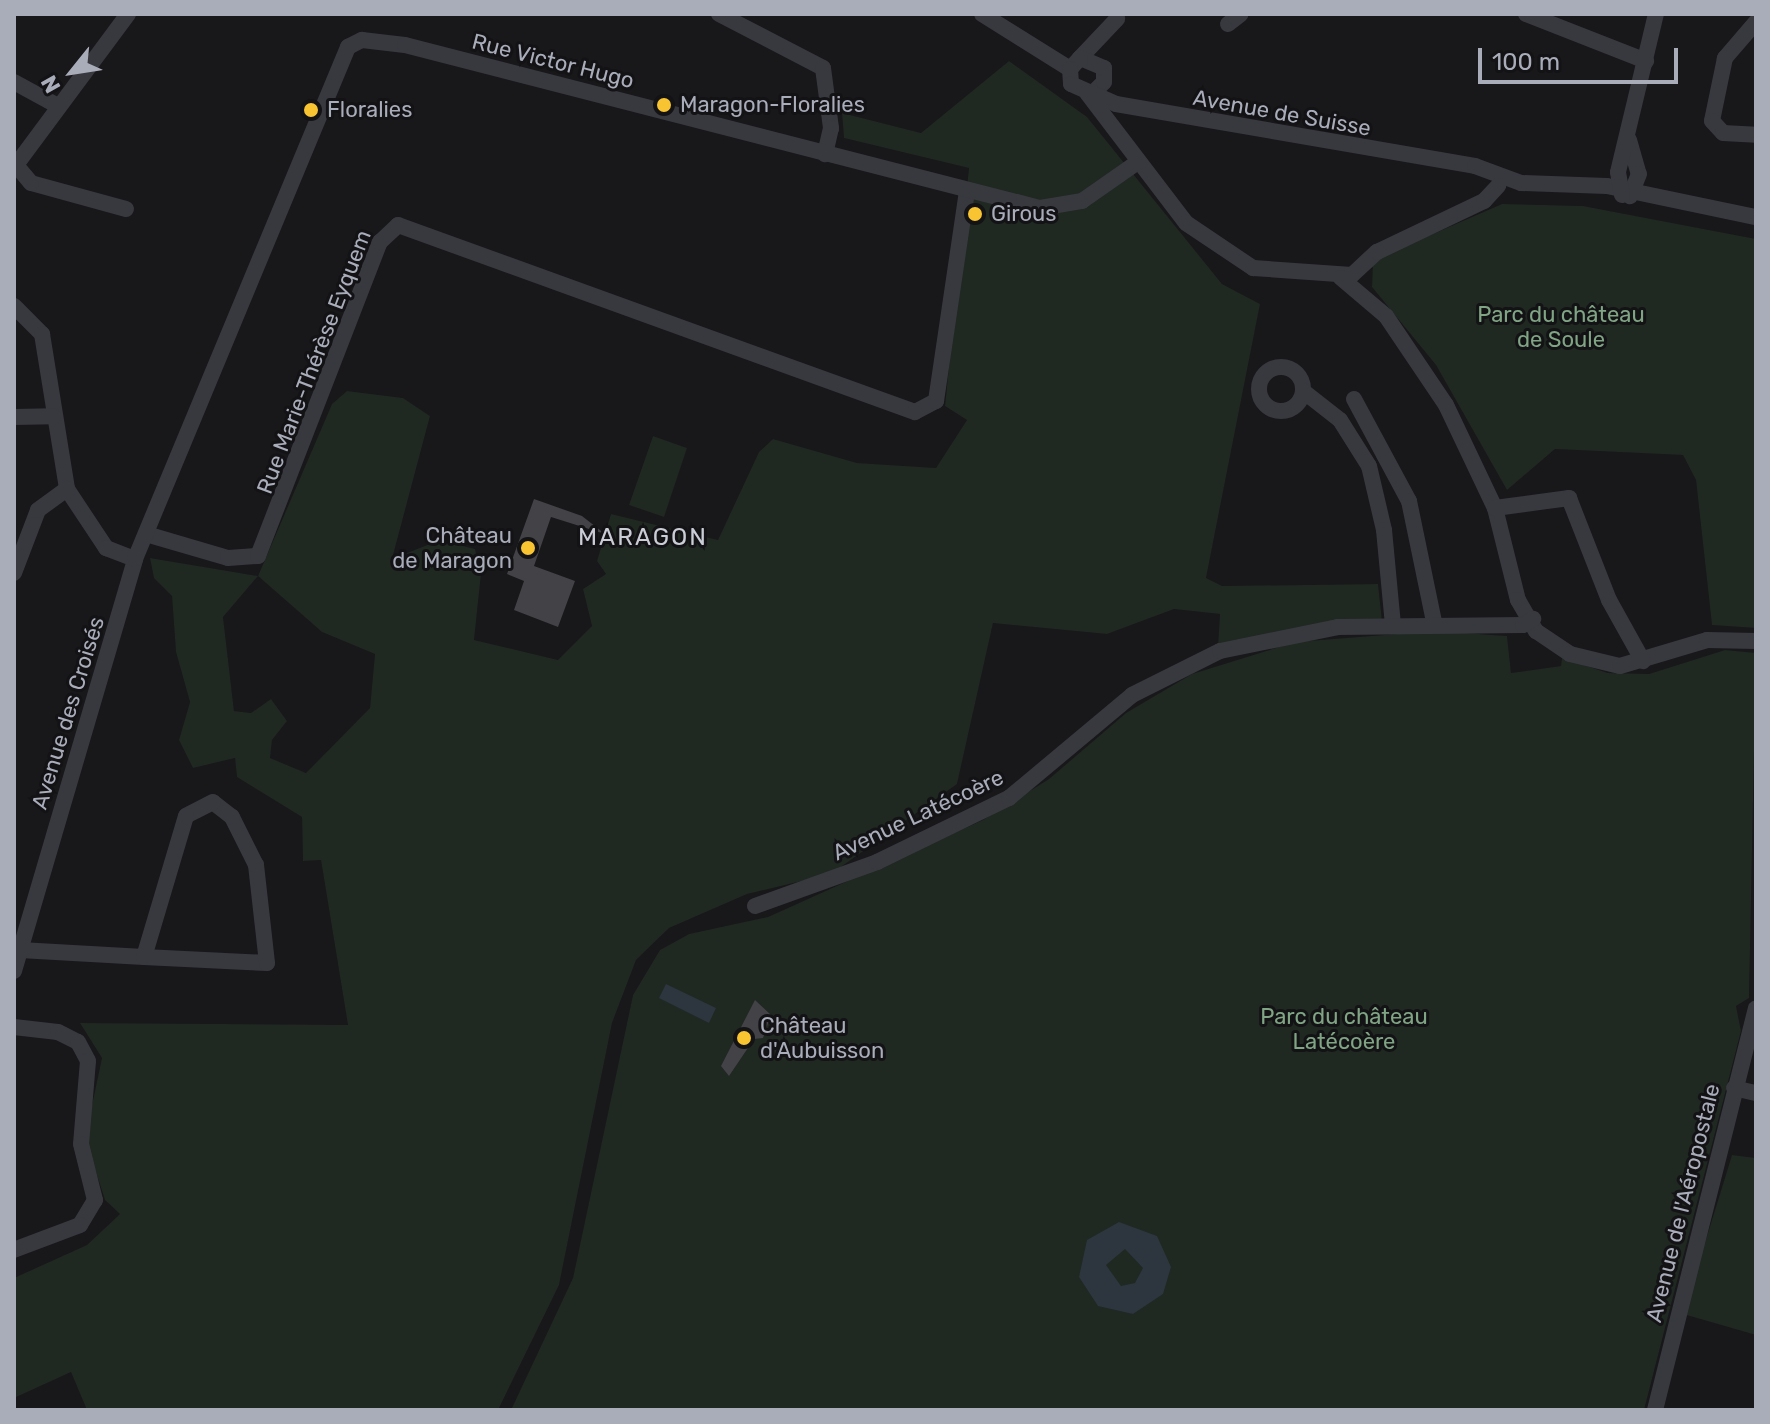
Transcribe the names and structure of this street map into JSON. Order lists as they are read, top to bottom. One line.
{"streets":{"street":["Rue Victor Hugo","Avenue de Suisse","Rue Marie-Thérèse Eyquem","Avenue des Croisés","Avenue Latécoère","Avenue de l'Aéropostale"]},"crossings":[["Rue Victor Hugo","Rue Marie-Thérèse Eyquem"],["Rue Victor Hugo","Avenue des Croisés"]],"districts":["MARAGON"],"parks":["Parc du château de Soule","Parc du château Latécoère"],"places":["Maragon-Floralies","Floralies","Girous","Château de Maragon","Château d'Aubuisson"],"scale_bar":"100 m","north":"bottom left"}
